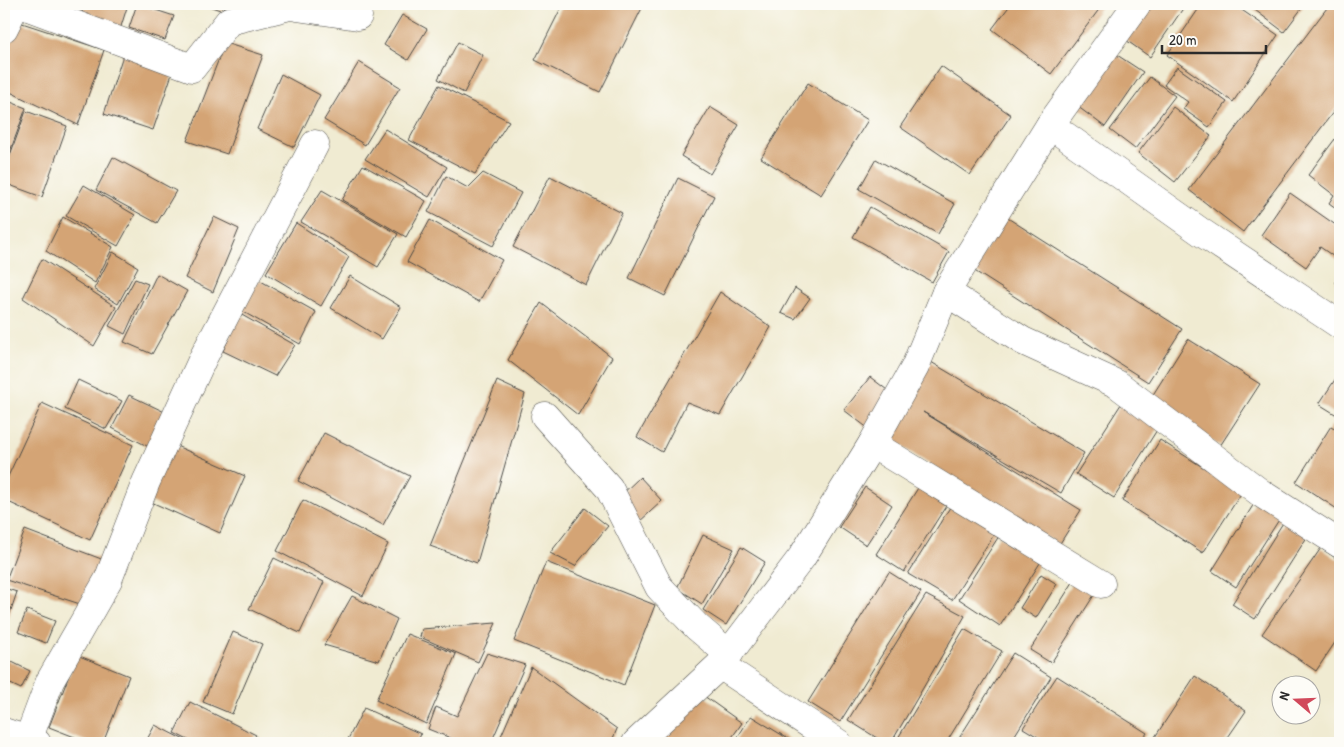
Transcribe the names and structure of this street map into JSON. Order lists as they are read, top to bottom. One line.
{"scale_bar":"20 m","north":"left"}
